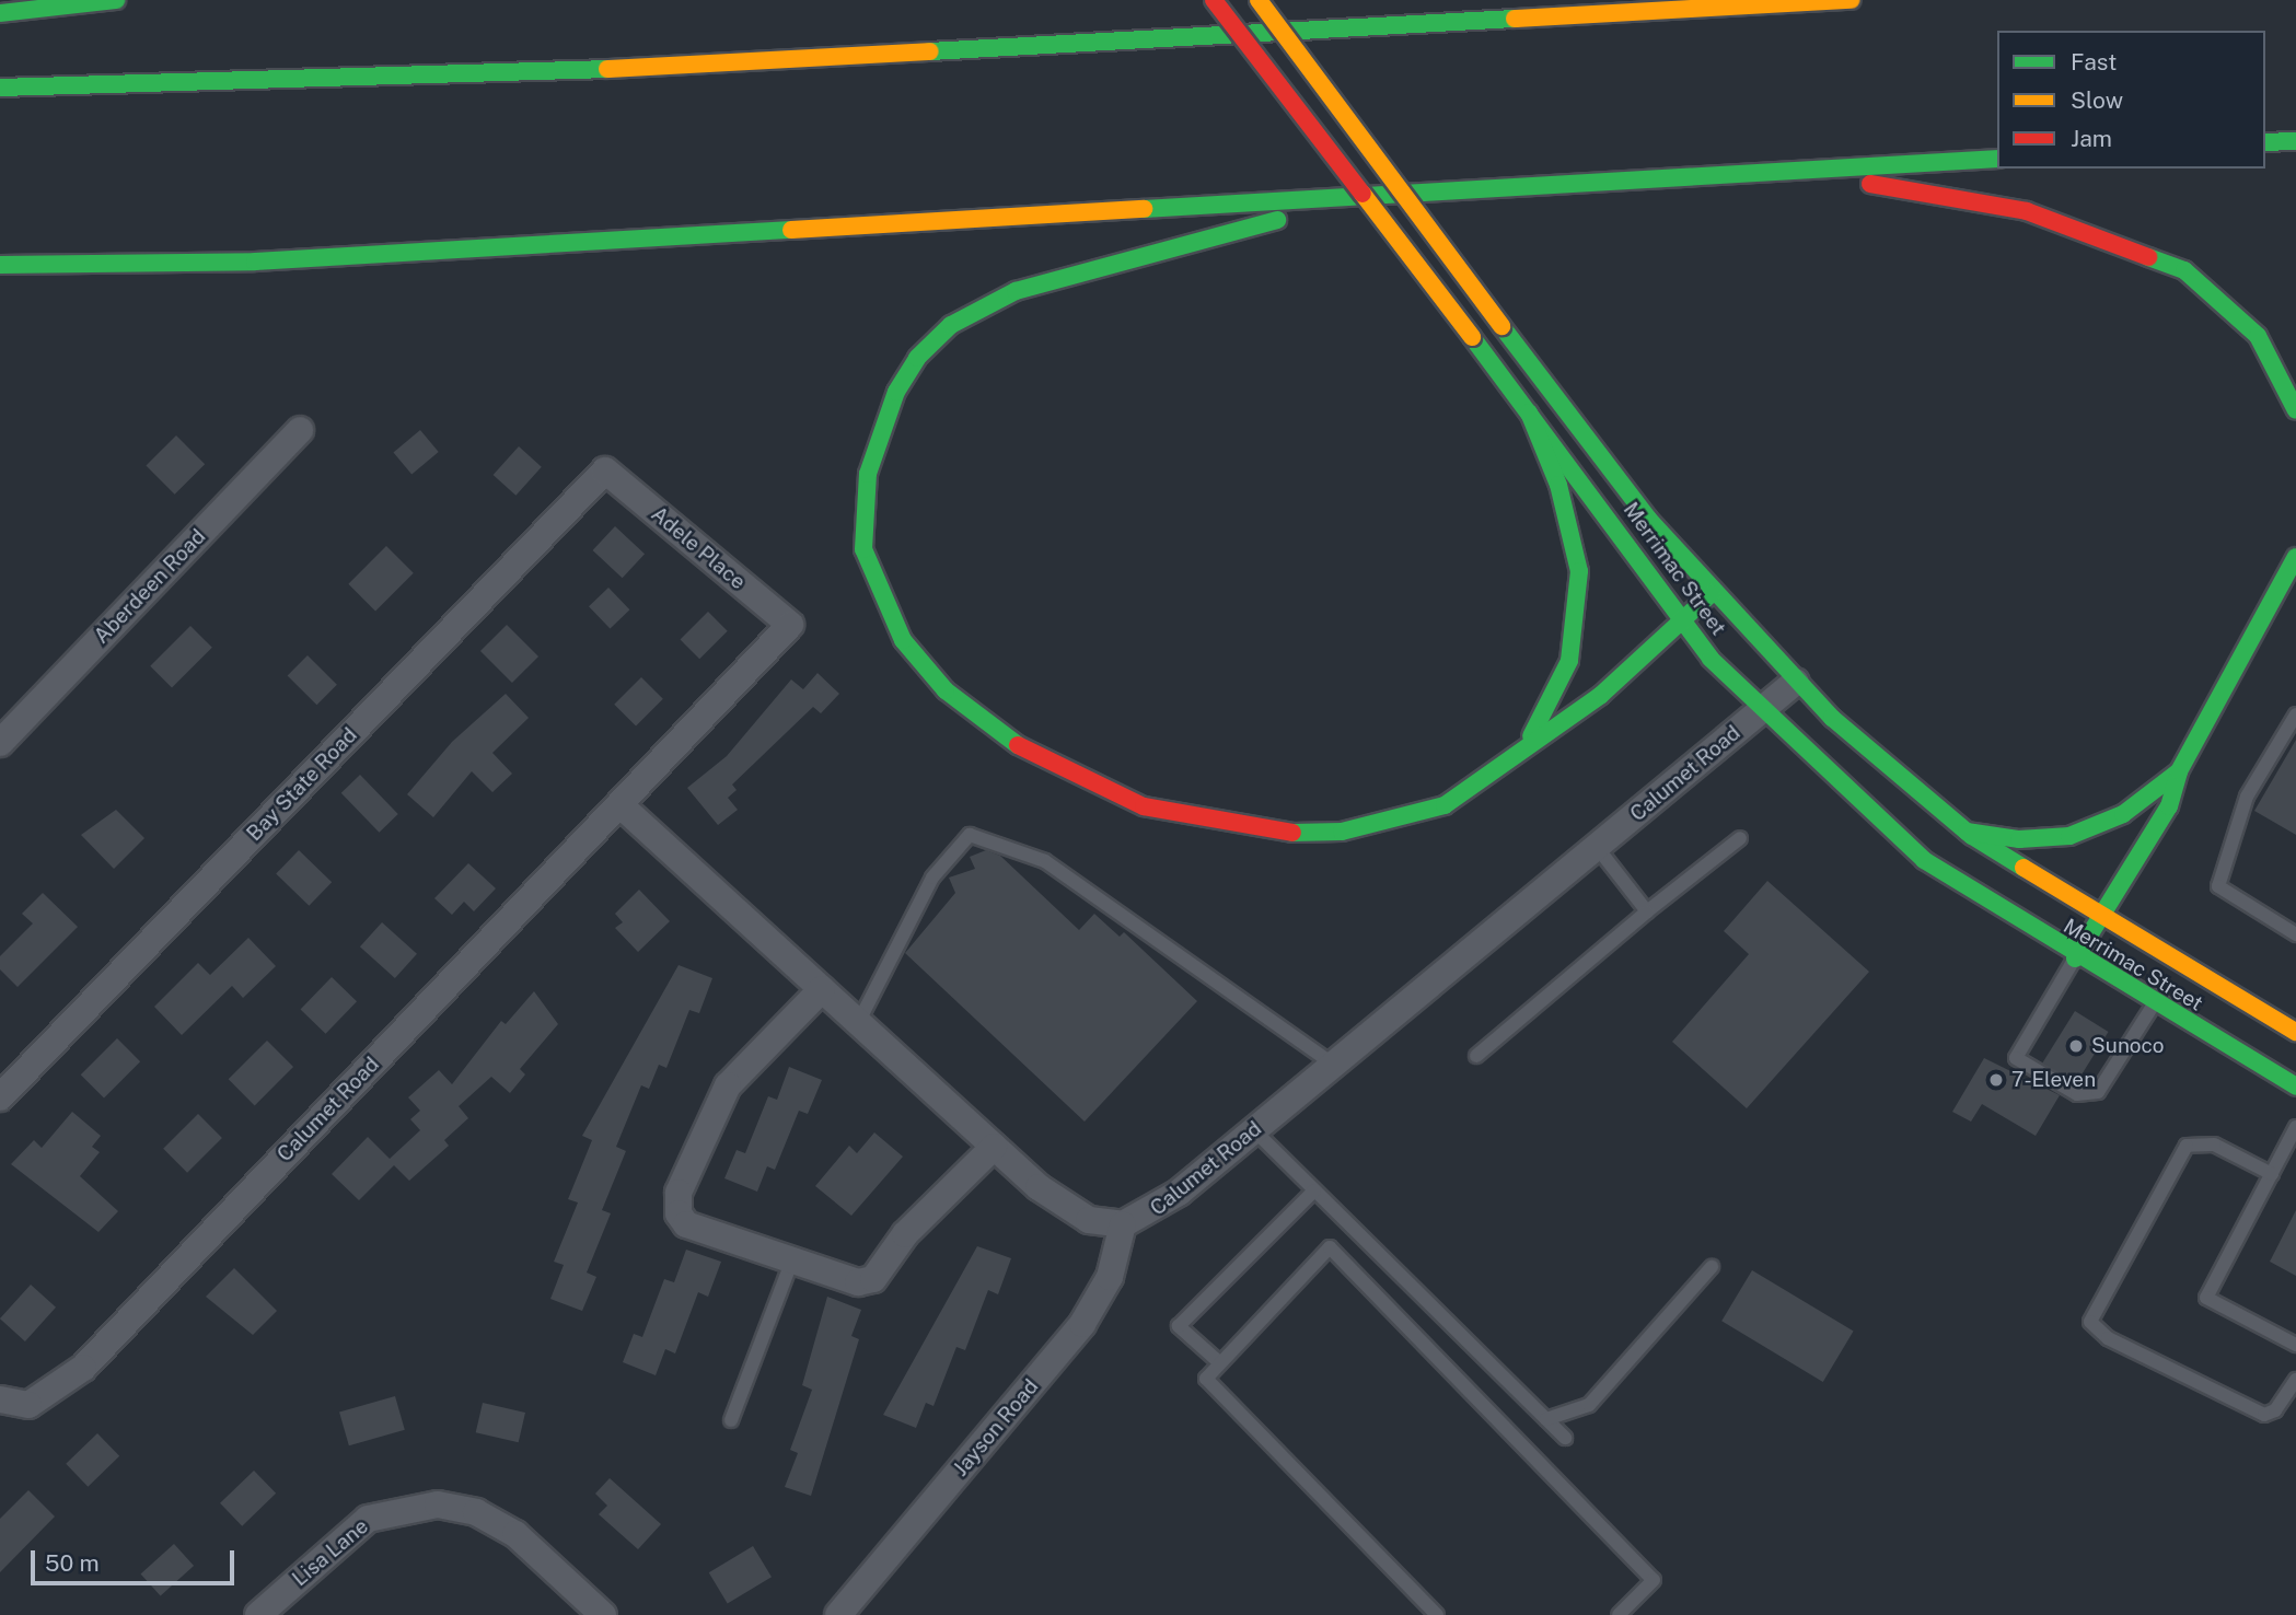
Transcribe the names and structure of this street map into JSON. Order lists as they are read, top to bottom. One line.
{"streets":{"main road":["Merrimac Street"],"street":["Adele Place","Aberdeen Road","Calumet Road","Bay State Road","Jayson Road","Lisa Lane"]},"crossings":[["Adele Place","Calumet Road"],["Adele Place","Bay State Road"],["Merrimac Street","Calumet Road"],["Calumet Road","Jayson Road"]],"places":["Sunoco","7-Eleven"],"legend":["Fast","Slow","Jam"],"scale_bar":"50 m"}
